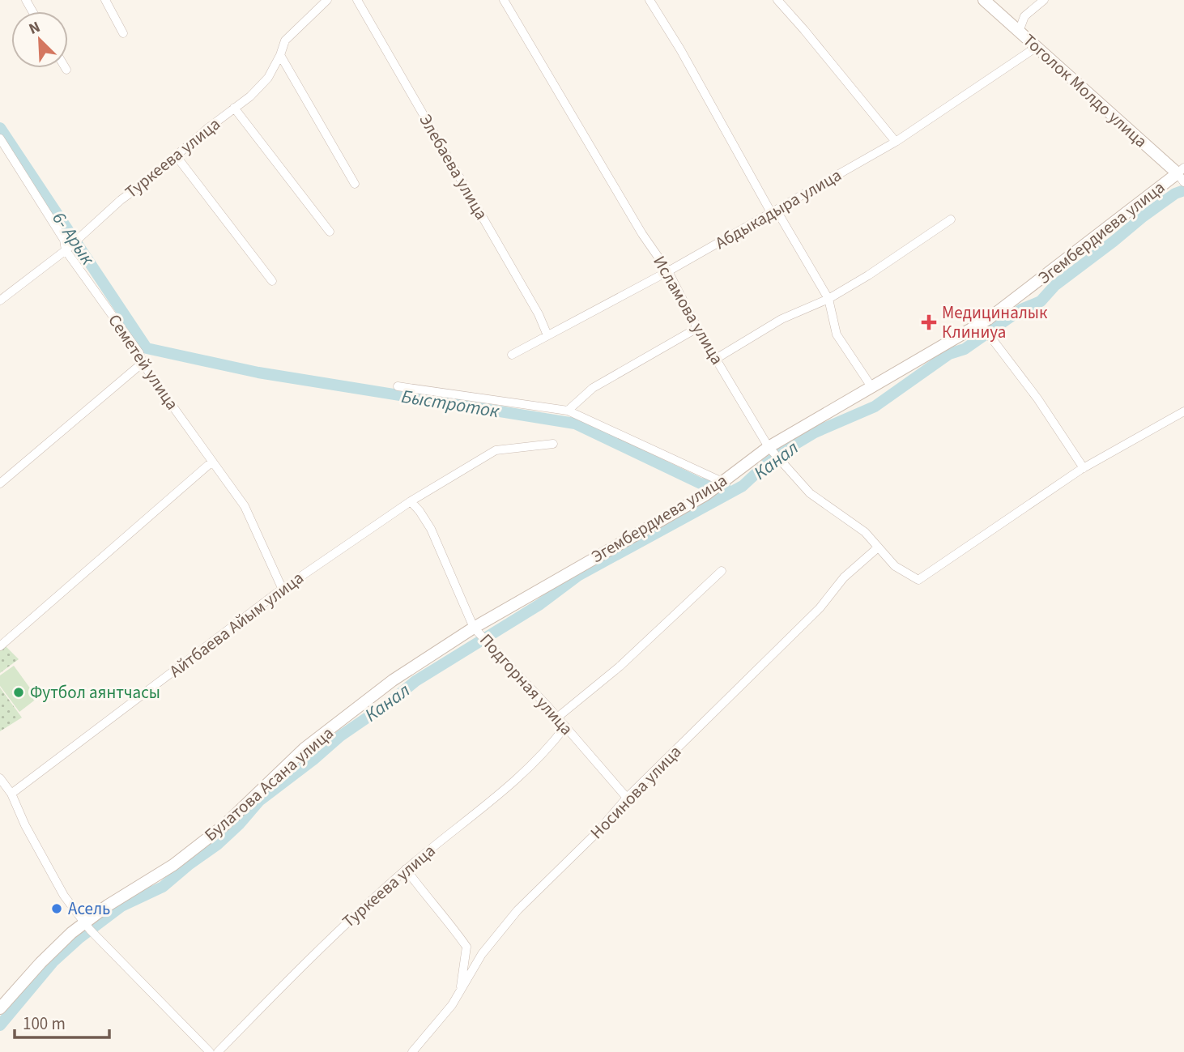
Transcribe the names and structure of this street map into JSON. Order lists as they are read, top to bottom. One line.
{"streets":{"street":["Тоголок Молдо улица","Туркеева улица","Элебаева улица","Абдыкадыра улица","Эгембердиева улица","Исламова улица","Семетей улица","Айтбаева Айым улица","Подгорная улица","Булатова Асана улица","Носинова улица"]},"crossings":[["Тоголок Молдо улица","Абдыкадыра улица"],["Тоголок Молдо улица","Эгембердиева улица"],["Туркеева улица","Семетей улица"],["Туркеева улица","Подгорная улица"],["Элебаева улица","Абдыкадыра улица"],["Абдыкадыра улица","Исламова улица"],["Эгембердиева улица","Исламова улица"],["Эгембердиева улица","Булатова Асана улица"],["Исламова улица","Носинова улица"],["Семетей улица","Айтбаева Айым улица"],["Айтбаева Айым улица","Подгорная улица"],["Подгорная улица","Булатова Асана улица"],["Подгорная улица","Носинова улица"]],"water":["6- Арык","Быстроток","Канал"],"places":{"health":["Медициналык Клиниуа"],"other":["Футбол аянтчасы","Асель"]},"scale_bar":"100 m","north":"top left"}
